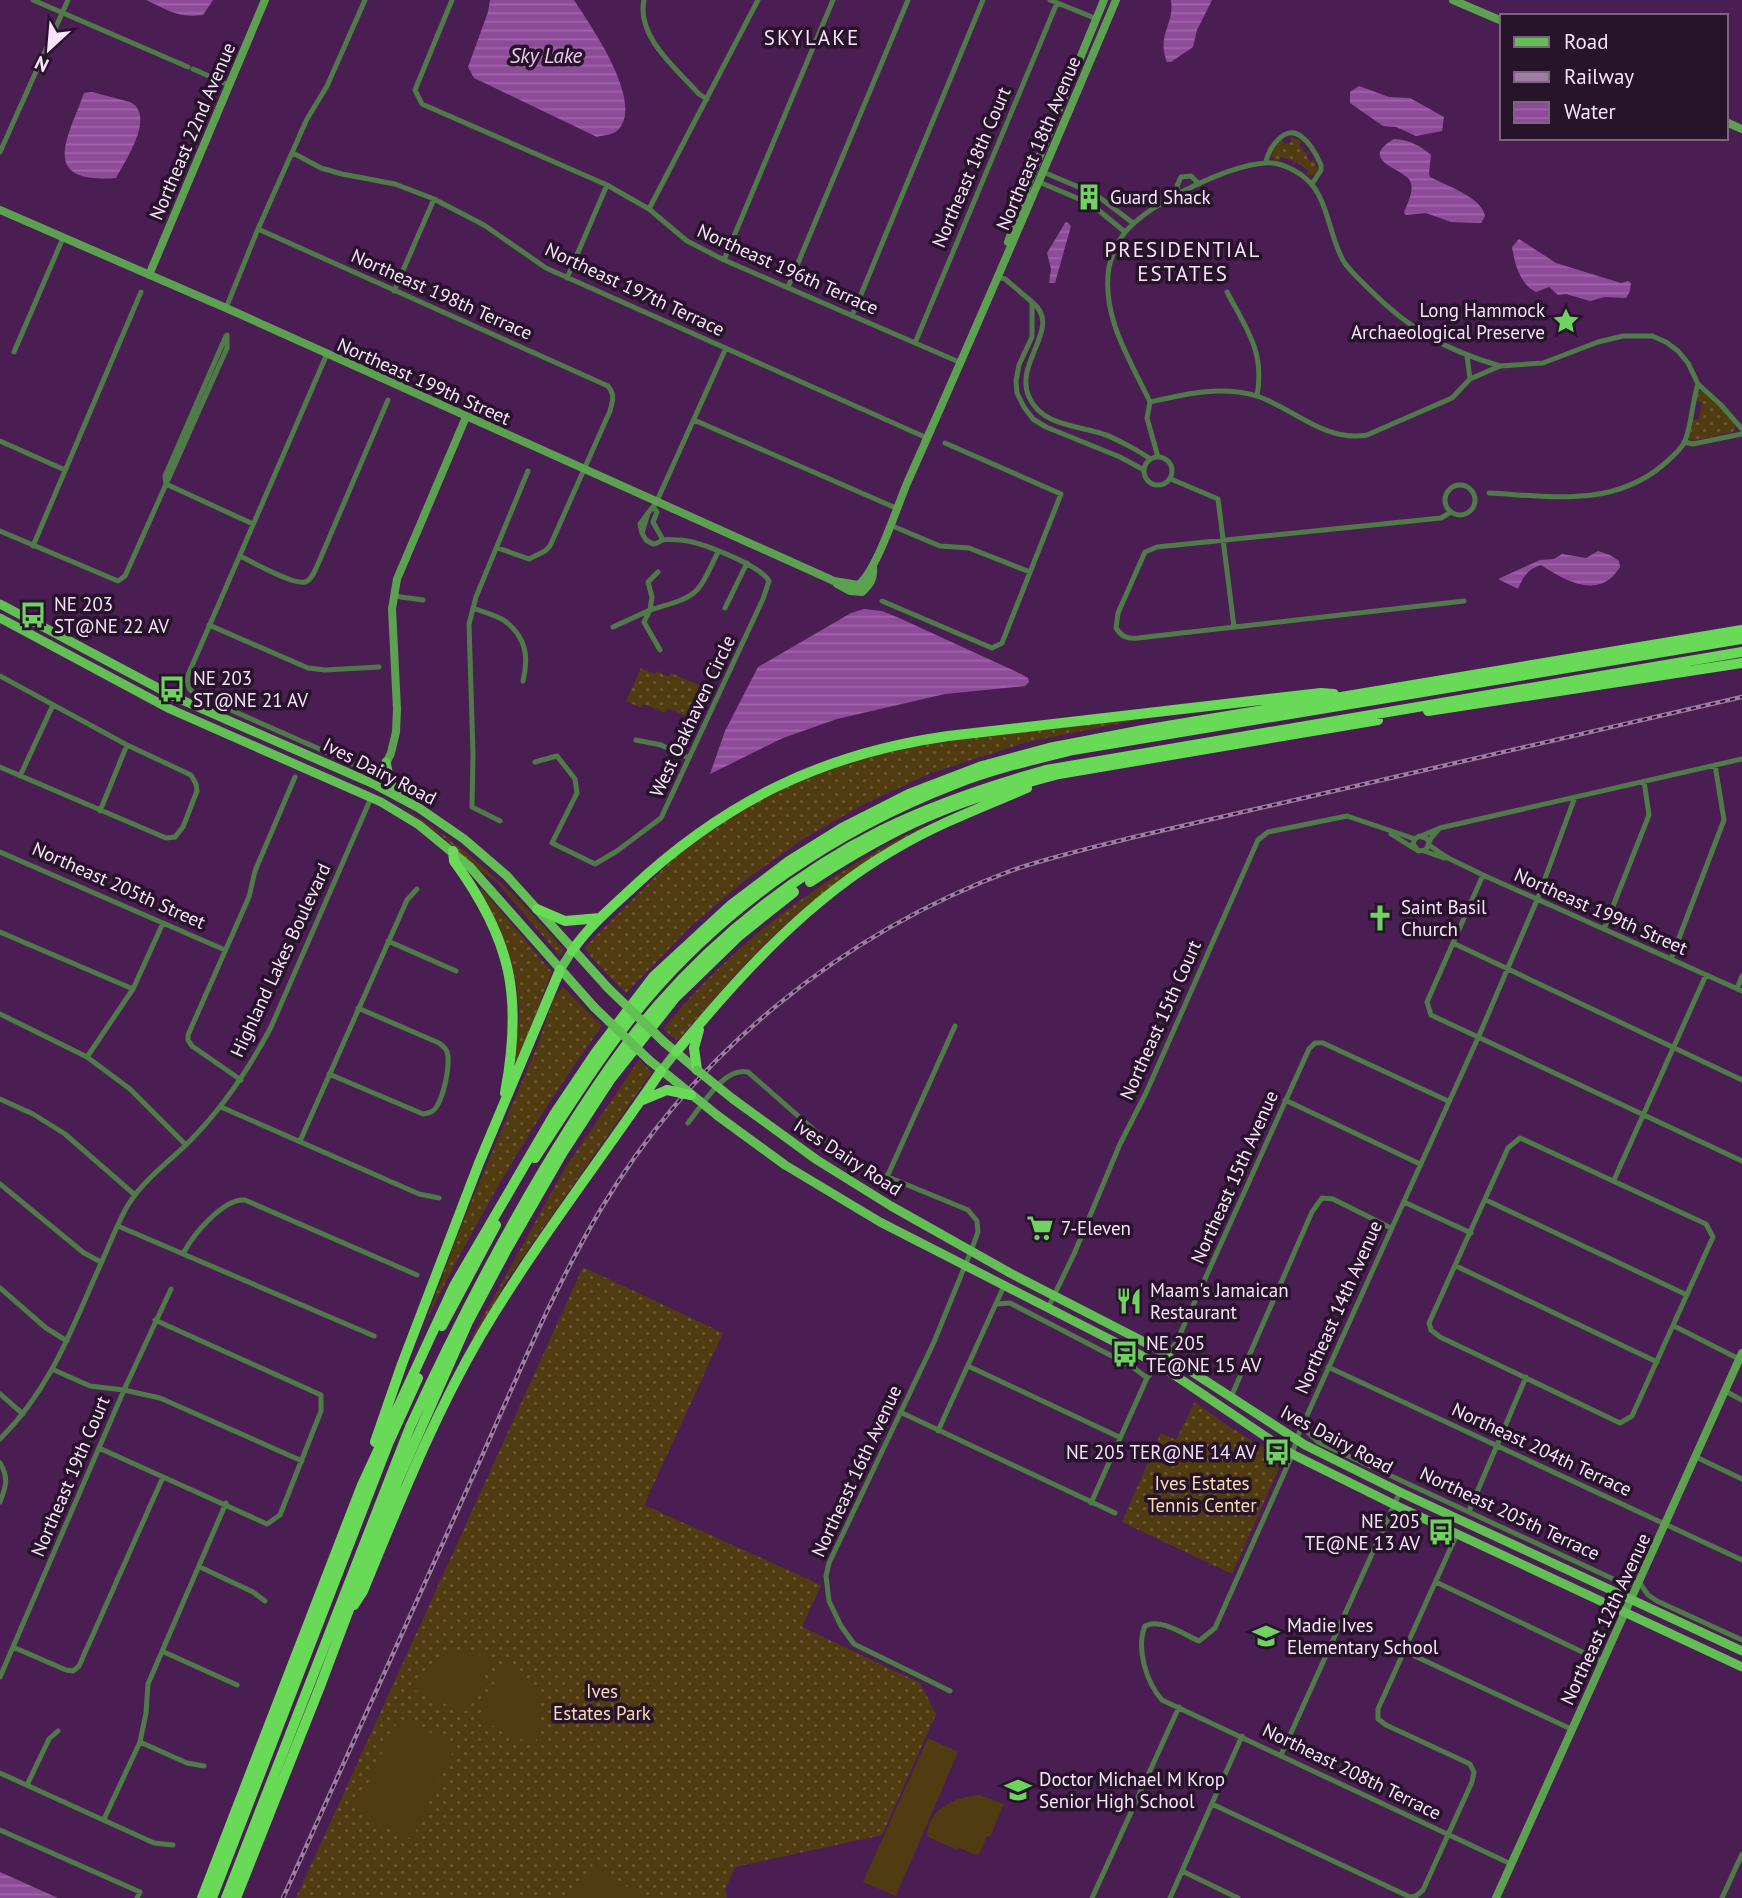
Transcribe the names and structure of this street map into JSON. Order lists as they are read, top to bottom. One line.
{"streets":{"main road":["Ives Dairy Road"],"street":["Northeast 22nd Avenue","Northeast 18th Avenue","Northeast 18th Court","Northeast 196th Terrace","Northeast 197th Terrace","Northeast 198th Terrace","Northeast 199th Street","West Oakhaven Circle","Northeast 205th Street","Highland Lakes Boulevard","Northeast 15th Court","Northeast 15th Avenue","Northeast 14th Avenue","Northeast 204th Terrace","Northeast 16th Avenue","Northeast 19th Court","Northeast 205th Terrace","Northeast 12th Avenue","Northeast 208th Terrace"]},"crossings":[["Northeast 22nd Avenue","Northeast 199th Street"],["Northeast 18th Avenue","Northeast 196th Terrace"],["Northeast 18th Avenue","Northeast 197th Terrace"],["Northeast 18th Avenue","Northeast 199th Street"],["Northeast 18th Court","Northeast 196th Terrace"],["Northeast 198th Terrace","Northeast 199th Street"],["Northeast 199th Street","West Oakhaven Circle"],["Northeast 199th Street","Northeast 15th Court"],["Northeast 199th Street","Northeast 14th Avenue"],["Ives Dairy Road","Highland Lakes Boulevard"],["Ives Dairy Road","Northeast 15th Court"],["Ives Dairy Road","Northeast 15th Avenue"],["Ives Dairy Road","Northeast 14th Avenue"],["Ives Dairy Road","Northeast 16th Avenue"],["Ives Dairy Road","Northeast 12th Avenue"],["Northeast 15th Avenue","Northeast 14th Avenue"],["Northeast 14th Avenue","Northeast 204th Terrace"],["Northeast 14th Avenue","Northeast 205th Terrace"],["Northeast 14th Avenue","Northeast 208th Terrace"],["Northeast 204th Terrace","Northeast 12th Avenue"],["Northeast 205th Terrace","Northeast 12th Avenue"],["Northeast 12th Avenue","Northeast 208th Terrace"]],"districts":["SKYLAKE","PRESIDENTIAL ESTATES"],"water":["Sky Lake"],"parks":["Ives Estates Tennis Center","Ives Estates Park"],"places":{"building":["Guard Shack"],"place":["Long Hammock Archaeological Preserve"],"bus stop":["NE 203 ST@NE 22 AV","NE 203 ST@NE 21 AV","NE 205 TE@NE 15 AV","NE 205 TER@NE 14 AV","NE 205 TE@NE 13 AV"],"church":["Saint Basil Church"],"supermarket":["7-Eleven"],"restaurant":["Maam's Jamaican Restaurant"],"school or university":["Madie Ives Elementary School","Doctor Michael M Krop Senior High School"]},"legend":["Road","Railway","Water"],"north":"bottom left"}
